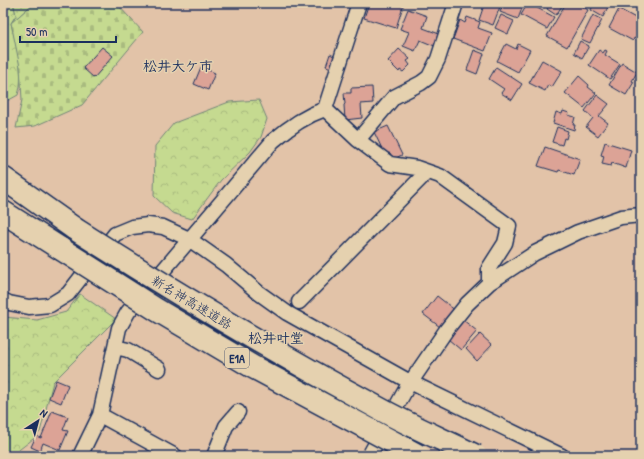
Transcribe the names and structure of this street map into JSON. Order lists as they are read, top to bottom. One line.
{"streets":{"highway":["新名神高速道路","E1A"]},"districts":["松井大ケ市","松井叶堂"],"scale_bar":"50 m","north":"top right"}
